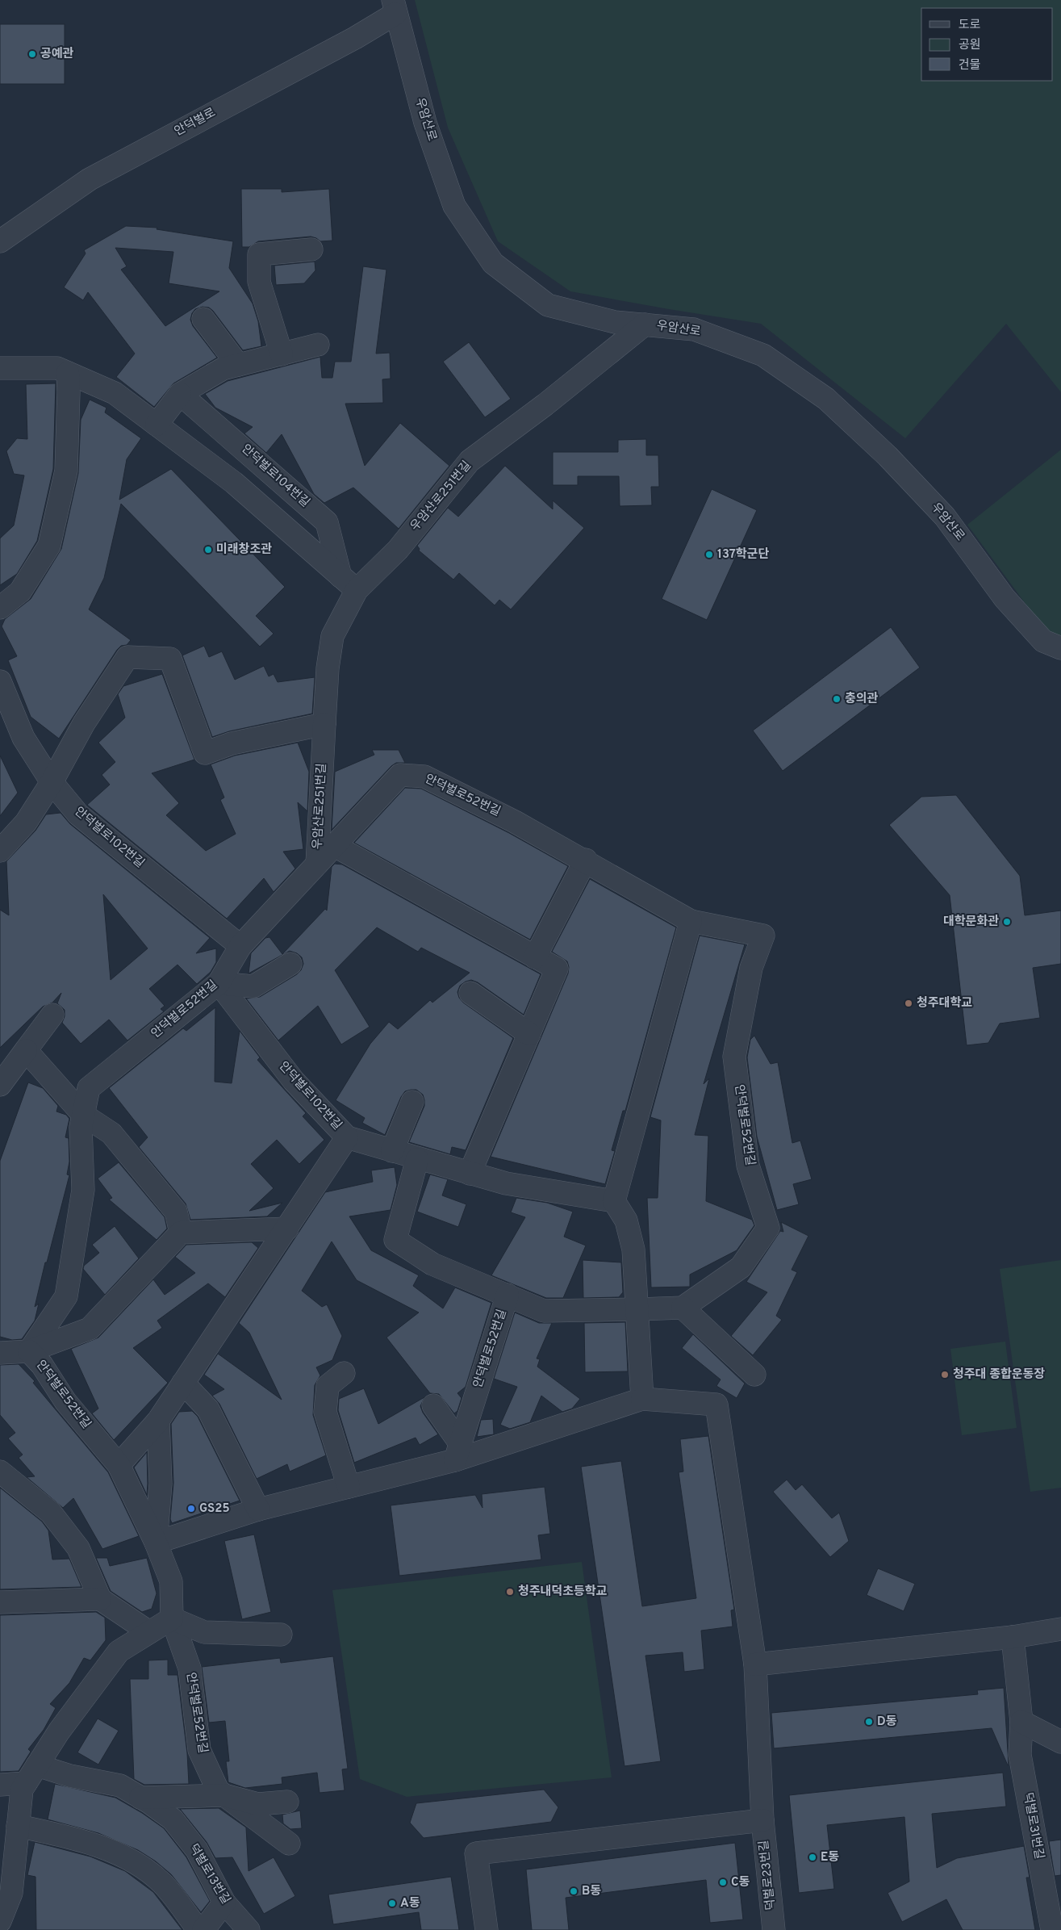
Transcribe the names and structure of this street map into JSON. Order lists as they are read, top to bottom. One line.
{"streets":{"street":["우암산로","안덕벌로","안덕벌로104번길","우암산로251번길","안덕벌로52번길","안덕벌로102번길","덕벌로31번길","덕벌로13번길","덕벌로23번길"]},"crossings":[["우암산로","안덕벌로"],["우암산로","우암산로251번길"],["안덕벌로104번길","우암산로251번길"],["우암산로251번길","안덕벌로52번길"],["안덕벌로52번길","안덕벌로102번길"]],"places":["공예관","미래창조관","137학군단","충의관","대학문화관","청주대학교","청주대 종합운동장","GS25","청주내덕초등학교","D동","E동","C동","B동","A동"],"legend":["도로","공원","건물"]}
